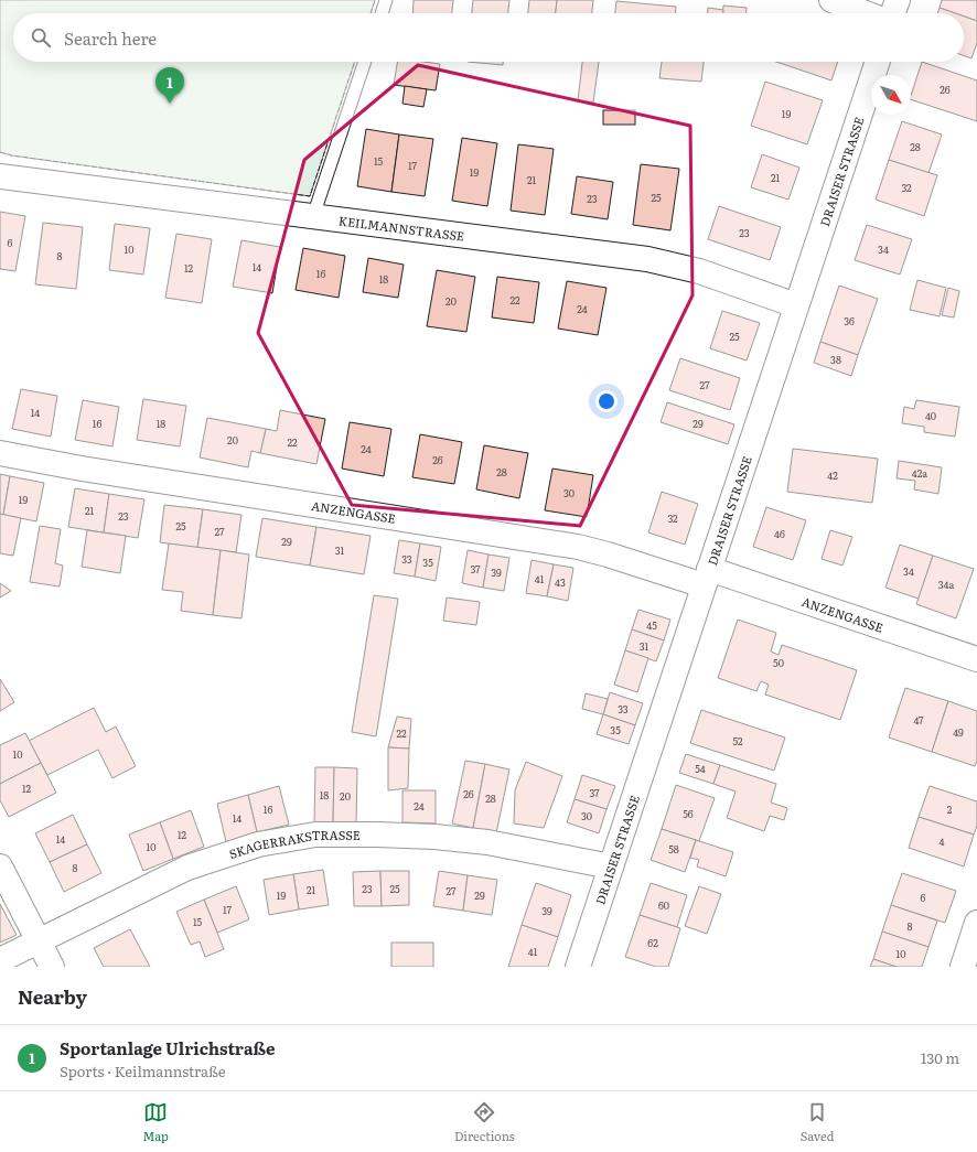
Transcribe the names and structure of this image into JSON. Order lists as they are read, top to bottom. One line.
{"streets":{"street":["DRAISER STRASSE","KEILMANNSTRASSE","ANZENGASSE","SKAGERRAKSTRASSE"]},"crossings":[["DRAISER STRASSE","KEILMANNSTRASSE"],["DRAISER STRASSE","ANZENGASSE"],["DRAISER STRASSE","SKAGERRAKSTRASSE"]],"house_numbers":["26","19","28","15","17","19","21","21","32","25","23","23","6","10","34","8","14","12","16","18","22","20","24","36","25","38","27","14","40","16","18","29","20","22","24","26","28","42a","42","30","19","21","23","32","25","27","46","29","31","33","35","37","34","39","41","43","34a","45","31","50","33","47","35","49","22","52","10","54","12","37","26","18","20","28","24","16","2","56","30","14","12","14","4","10","58","8","23","25","21","27","19","29","6","60","17","39","15","8","62","41","10"],"north":"bottom right","page":{"search":"Search here","pins":"1","heading":"Nearby","list":[{"mark":"1","name":"Sportanlage Ulrichstraße","note":"Sports · Keilmannstraße","value":"130 m"}],"nav":["Map","Directions","Saved"]}}
